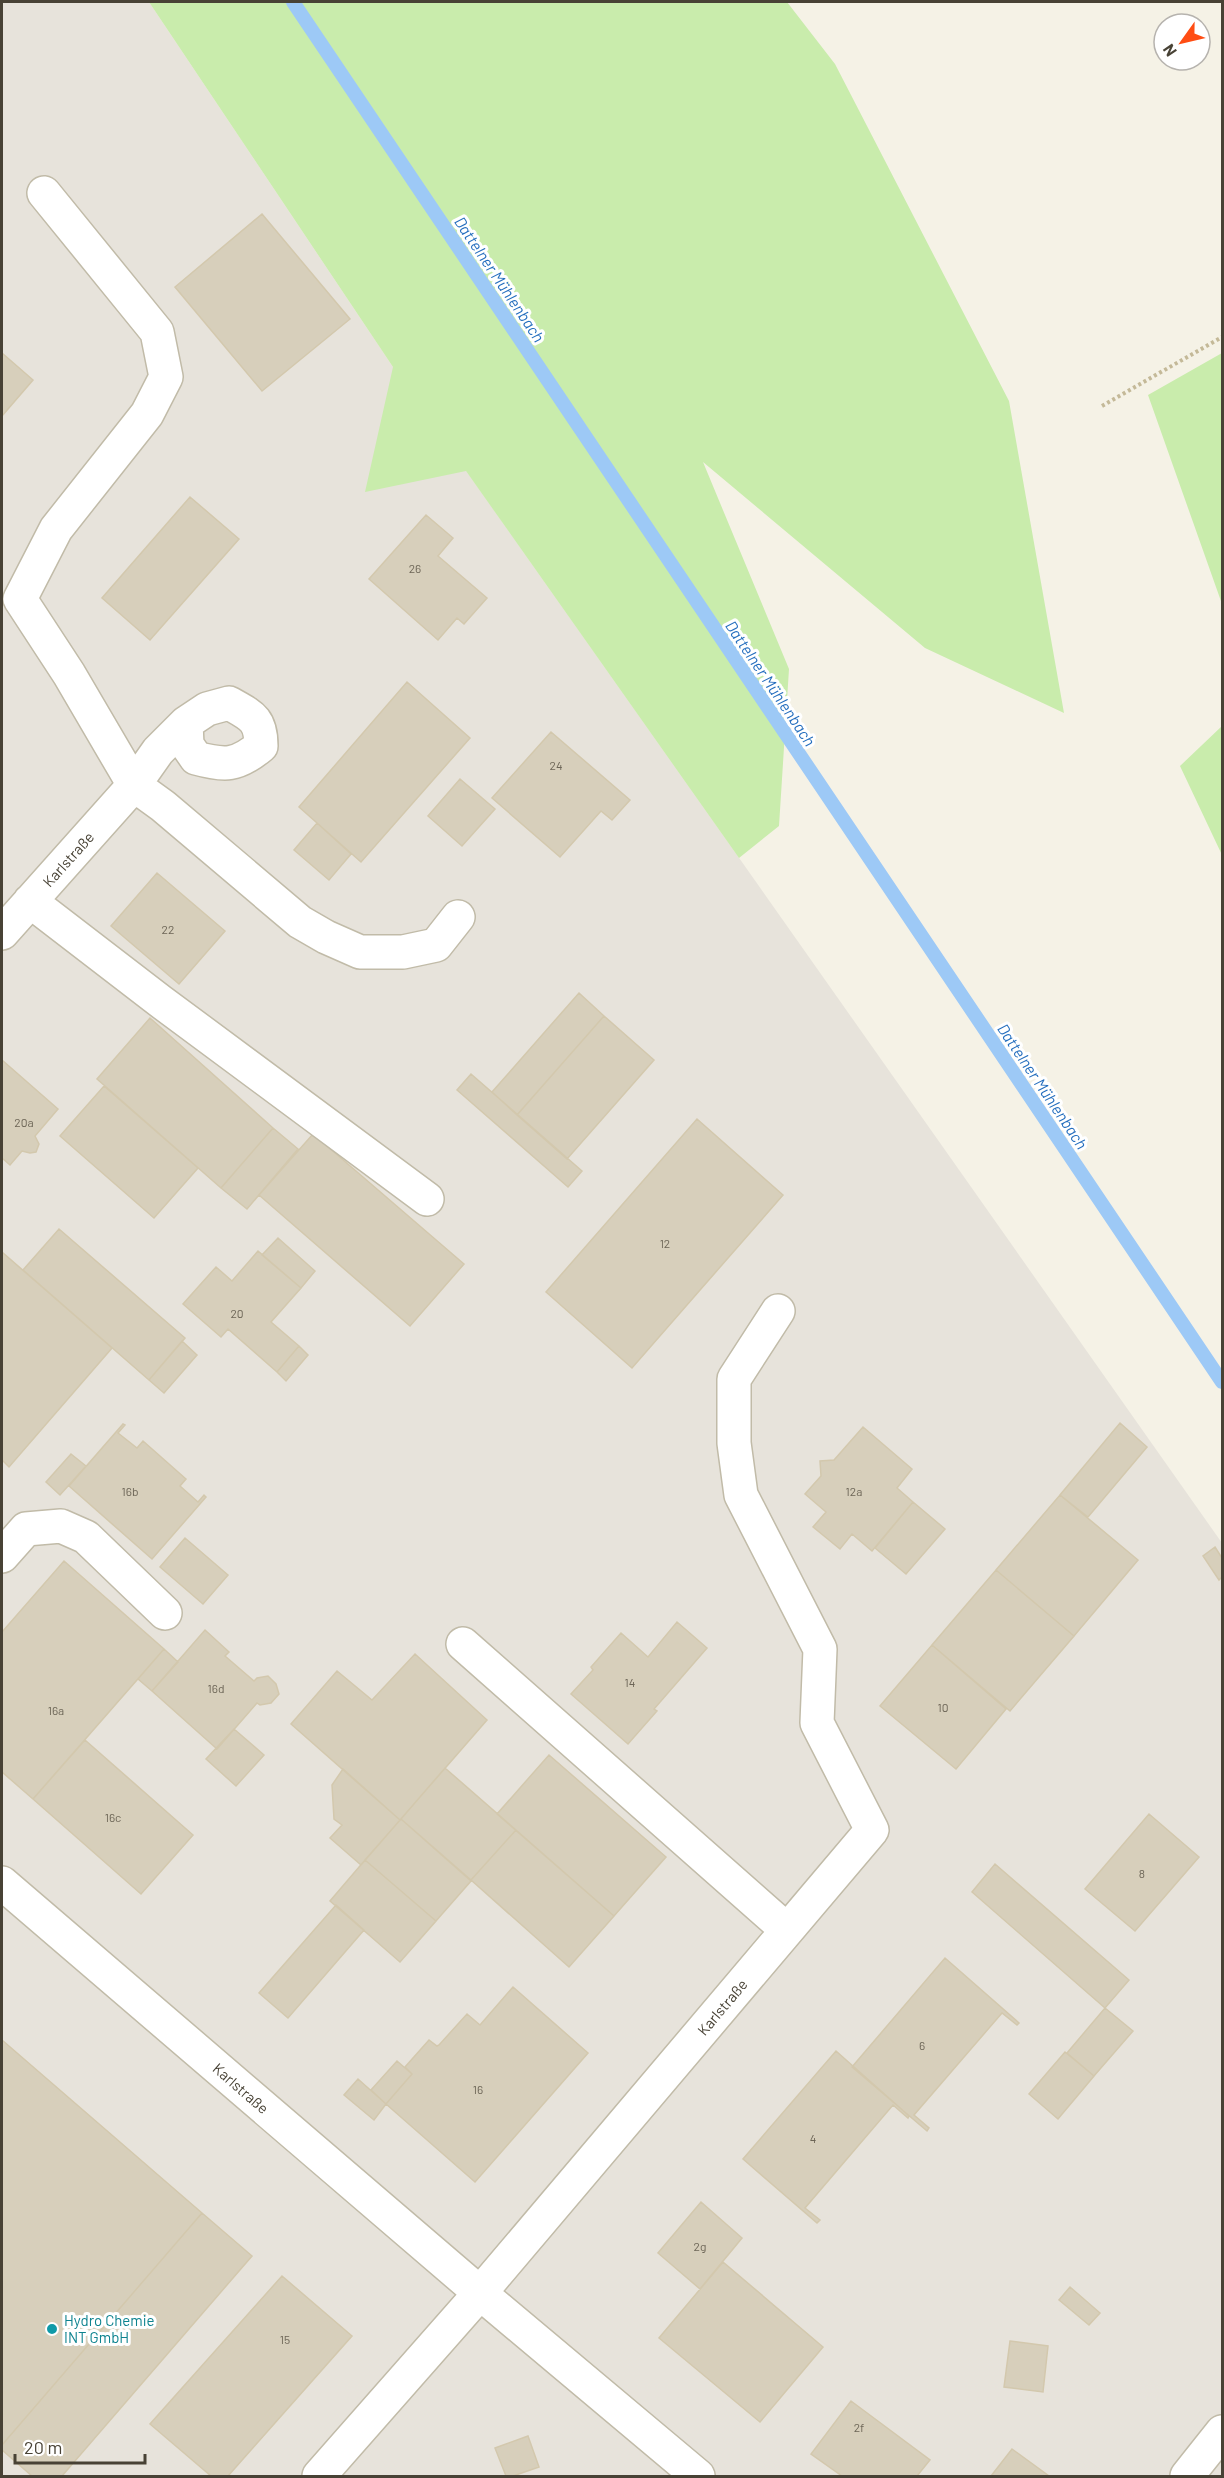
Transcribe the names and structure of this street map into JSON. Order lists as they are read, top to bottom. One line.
{"streets":{"street":["Karlstraße"]},"water":["Dattelner Mühlenbach"],"places":["Hydro Chemie INT GmbH"],"house_numbers":["26","24","22","20a","12","20","16b","12a","14","16d","10","16a","16c","8","6","16","4","2g","15","2f"],"scale_bar":"20 m","north":"bottom left"}
